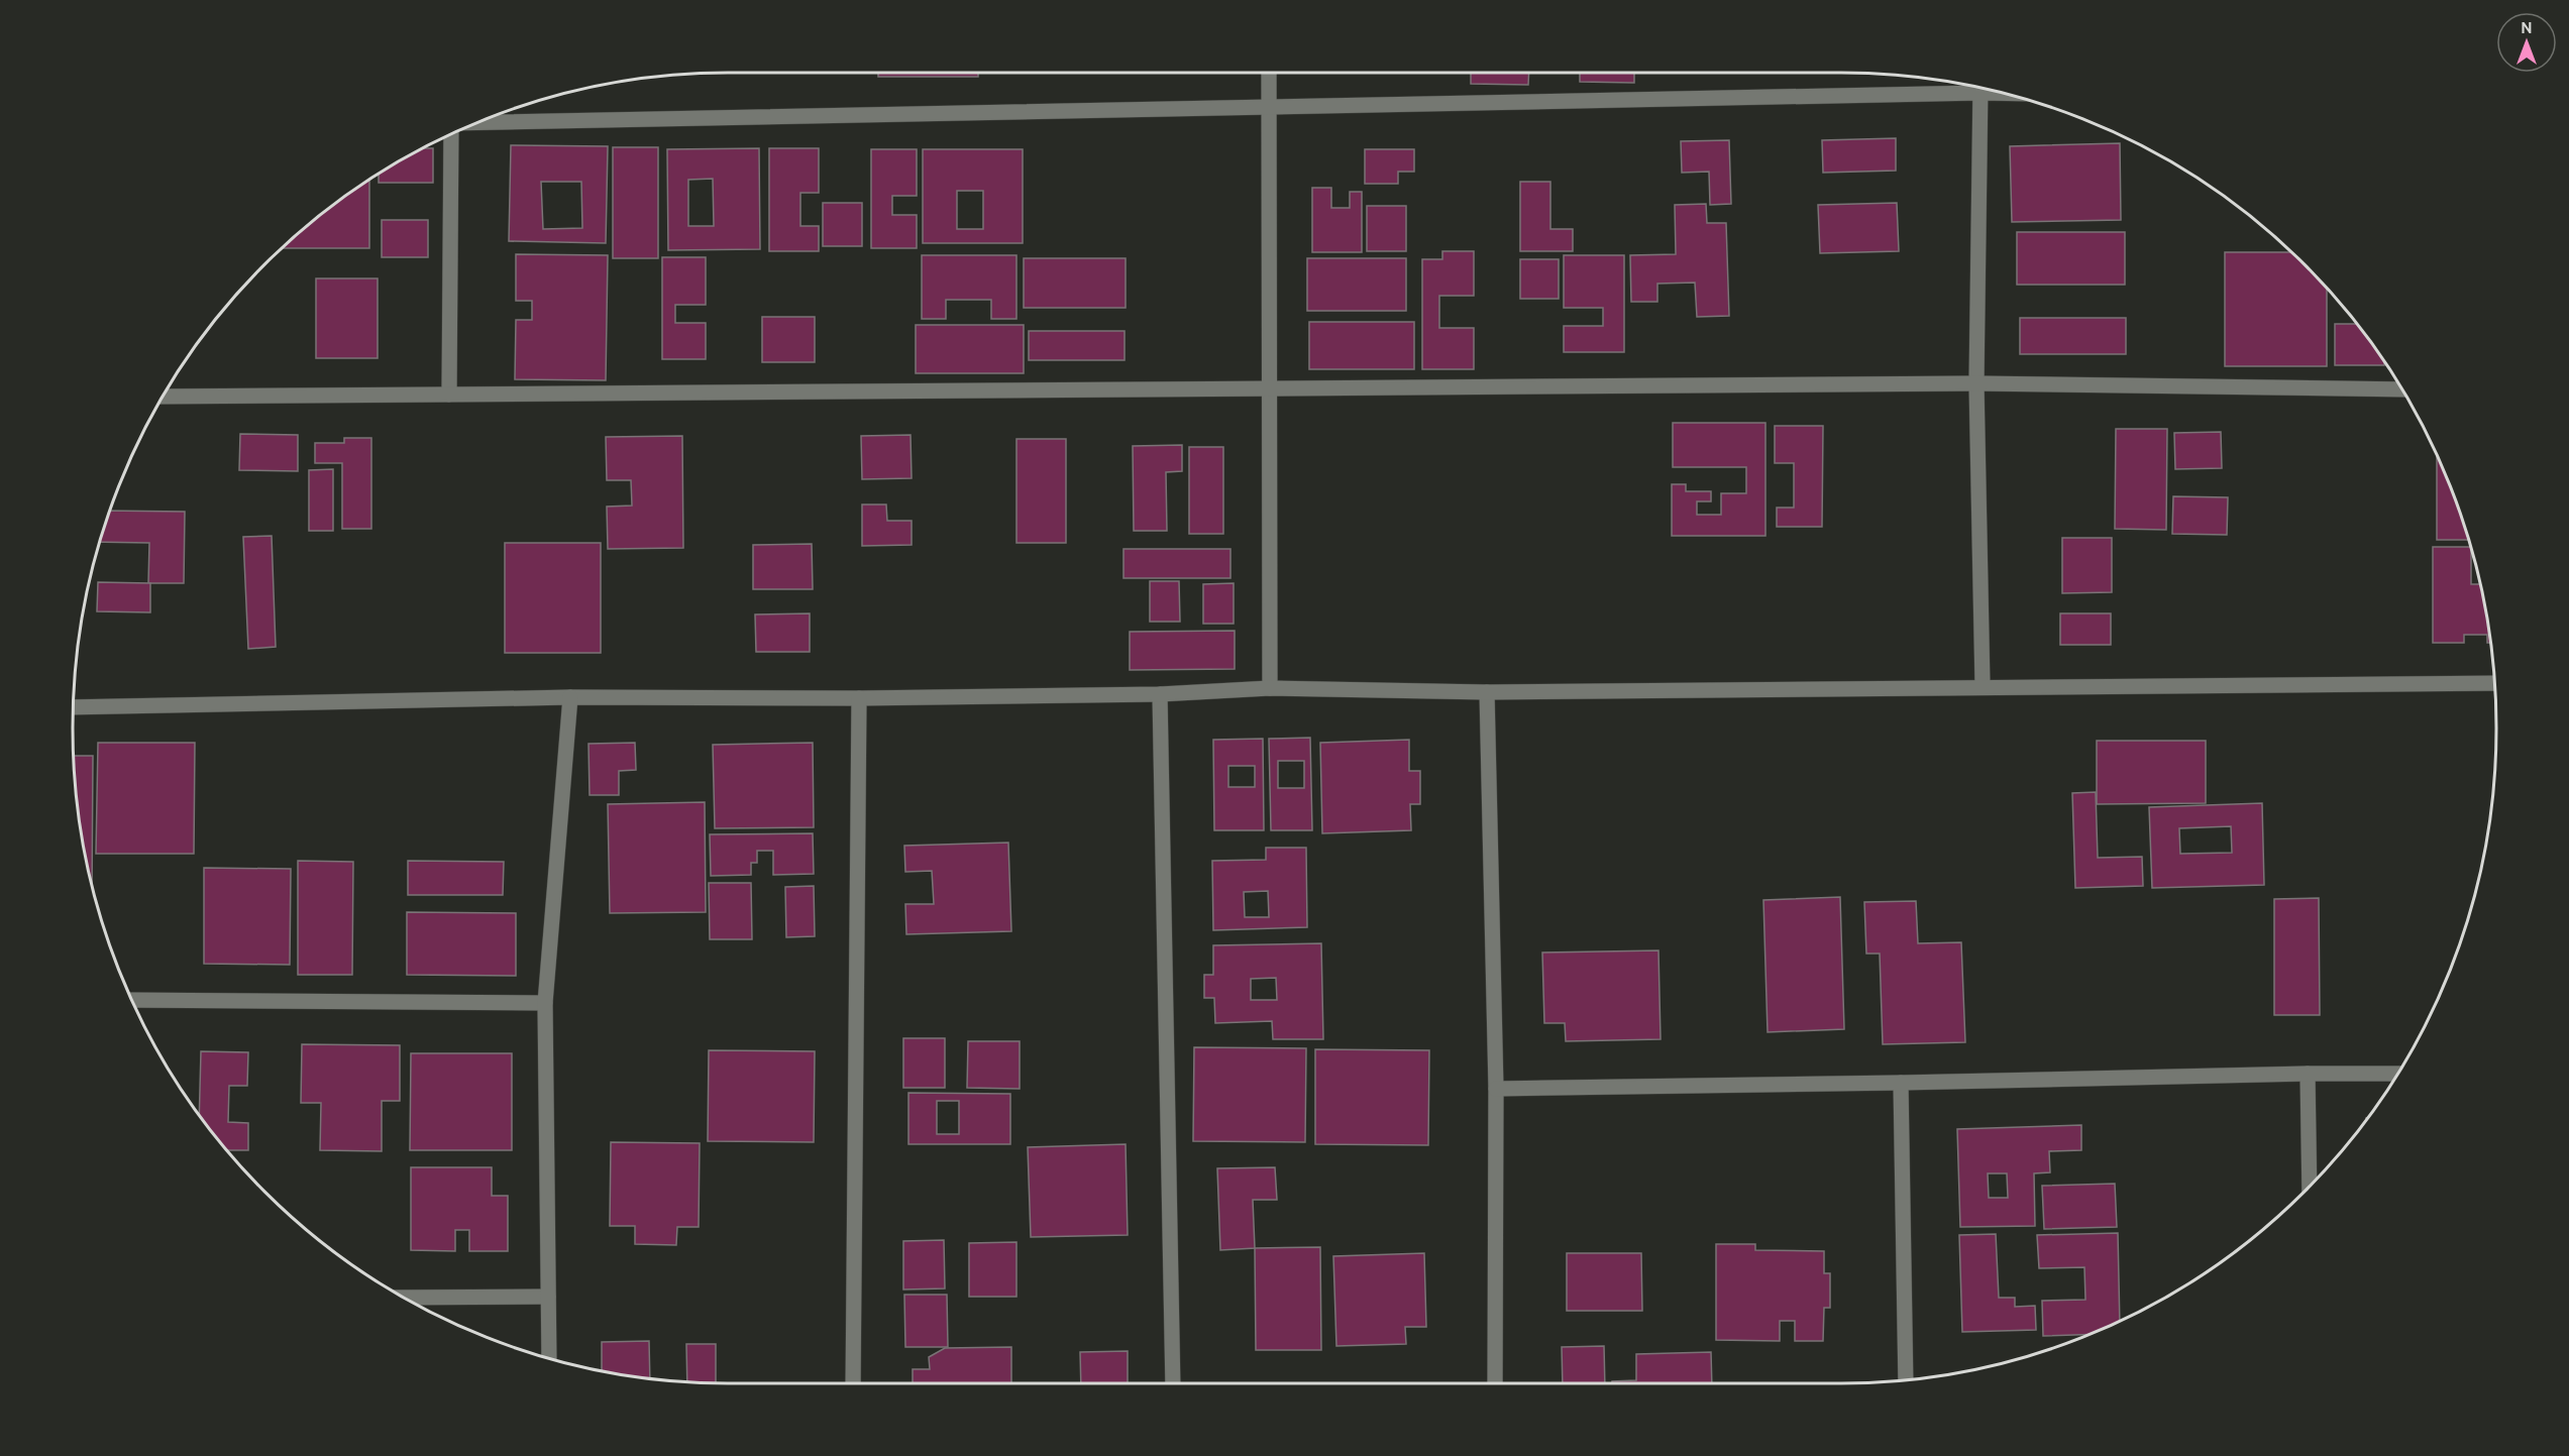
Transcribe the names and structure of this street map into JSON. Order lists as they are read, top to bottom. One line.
{"north":"top"}
